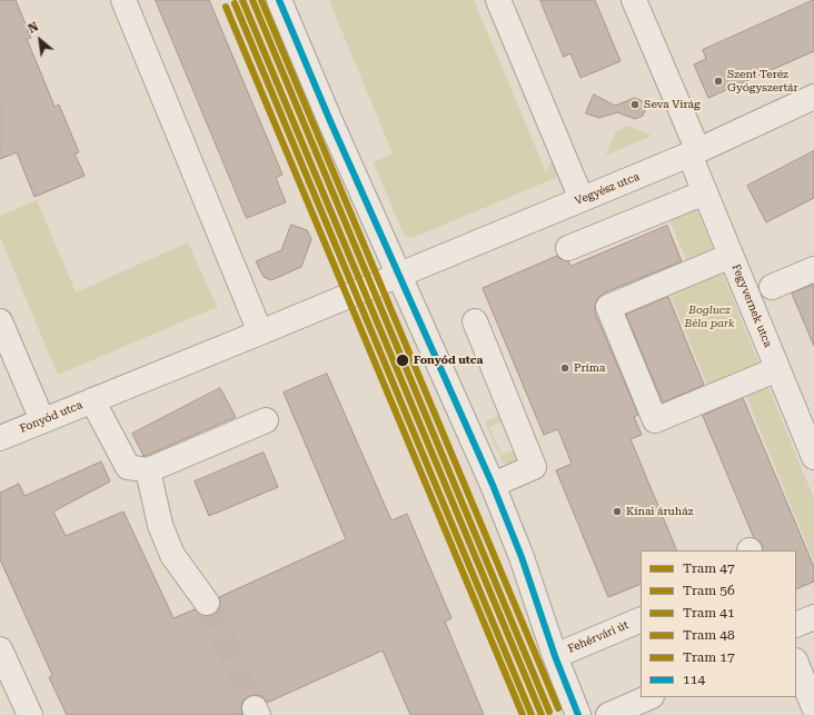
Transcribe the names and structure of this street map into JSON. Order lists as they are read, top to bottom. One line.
{"streets":{"street":["Vegyész utca","Fegyvernek utca","Fonyód utca","Fehérvári út"]},"crossings":[["Vegyész utca","Fegyvernek utca"],["Vegyész utca","Fonyód utca"],["Vegyész utca","Fehérvári út"],["Fonyód utca","Fehérvári út"]],"parks":["Boglucz Béla park"],"places":["Szent Teréz Gyógyszertár","Seva Virág","Fonyód utca","Príma","Kínai áruház"],"lines":["tram line 47","tram line 41","tram line 17","transit line 114","tram line 56","tram line 48"],"legend":["Tram 47","Tram 56","Tram 41","Tram 48","Tram 17","114"],"north":"top left"}
